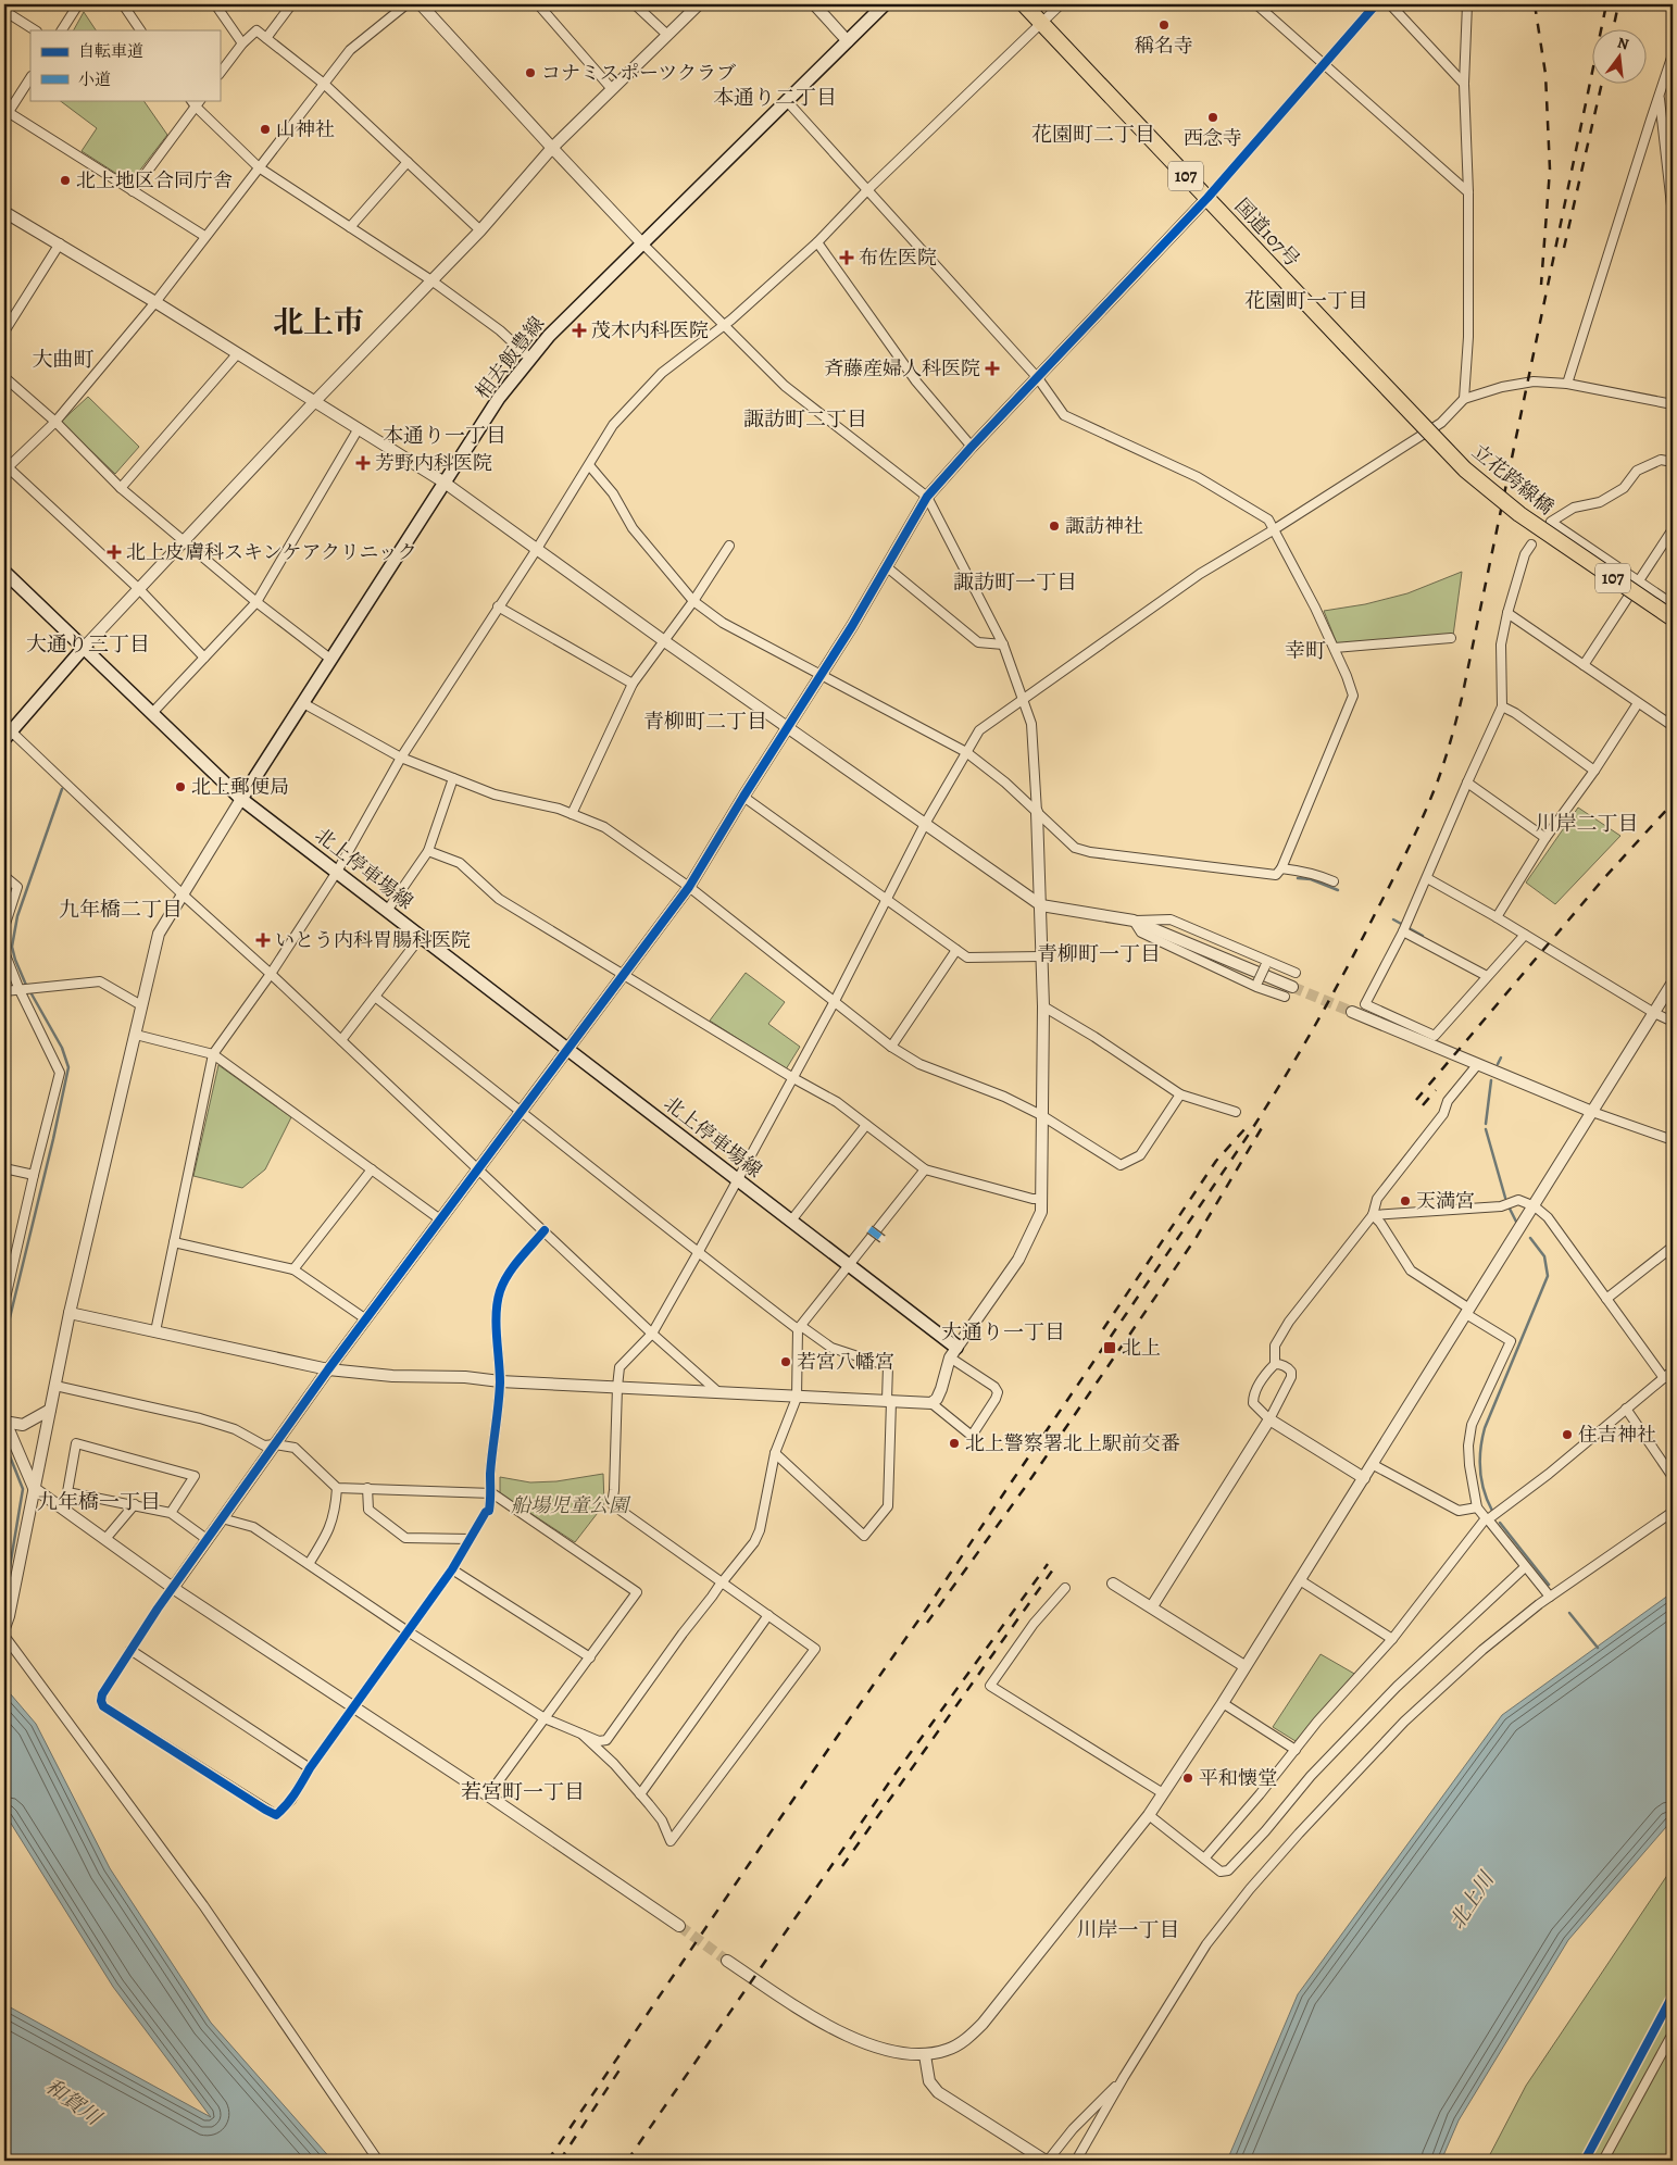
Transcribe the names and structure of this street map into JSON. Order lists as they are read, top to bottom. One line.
{"streets":{"highway":["107","国道107号","立花跨線橋"],"main road":["相去飯豊線","北上停車場線"]},"crossings":[["国道107号","立花跨線橋"],["相去飯豊線","北上停車場線"]],"districts":["本通り二丁目","花園町二丁目","花園町一丁目","北上市","大曲町","諏訪町二丁目","本通り一丁目","諏訪町一丁目","大通り三丁目","幸町","青柳町二丁目","川岸二丁目","九年橋二丁目","青柳町一丁目","大通り一丁目","九年橋一丁目","若宮町一丁目","川岸一丁目"],"water":["北上川","和賀川"],"parks":["船場児童公園"],"places":{"other":["稱名寺","コナミスポーツクラブ","西念寺","山神社","北上地区合同庁舎","諏訪神社","北上郵便局","天満宮","若宮八幡宮","住吉神社","北上警察署北上駅前交番","平和懐堂"],"health":["布佐医院","茂木内科医院","斉藤産婦人科医院","芳野内科医院","北上皮膚科スキンケアクリニック","いとう内科胃腸科医院"],"transit":["北上"]},"legend":["自転車道","小道"],"north":"top"}
